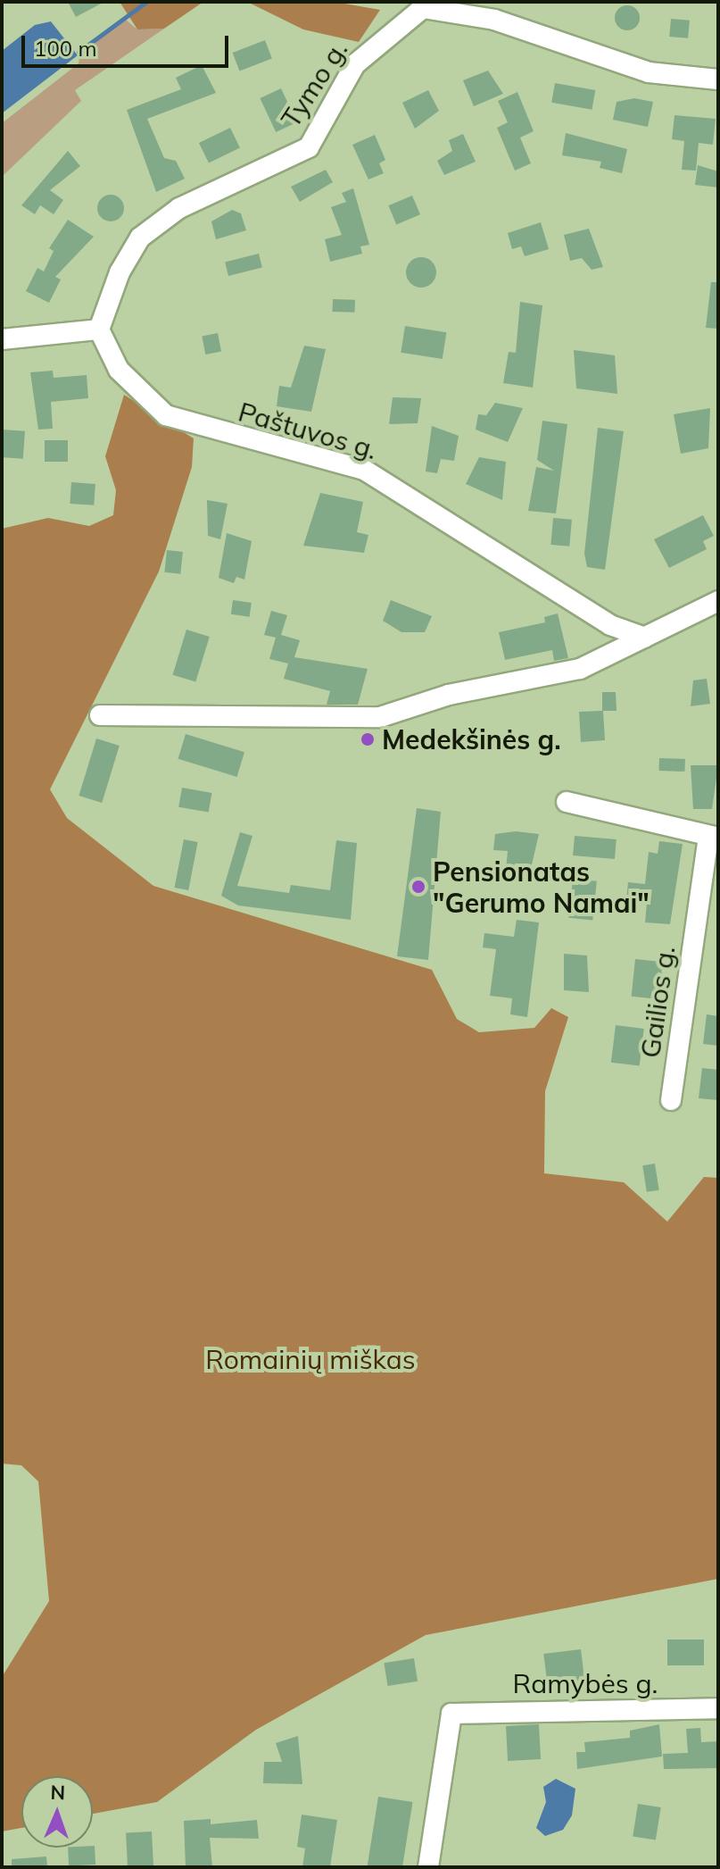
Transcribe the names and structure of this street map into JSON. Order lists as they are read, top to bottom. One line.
{"streets":{"street":["Tymo g.","Paštuvos g.","Gailios g.","Ramybės g."]},"crossings":[["Tymo g.","Paštuvos g."]],"parks":["Romainių miškas"],"places":["Medekšinės g.","Pensionatas \"Gerumo Namai\""],"scale_bar":"100 m","north":"top"}
